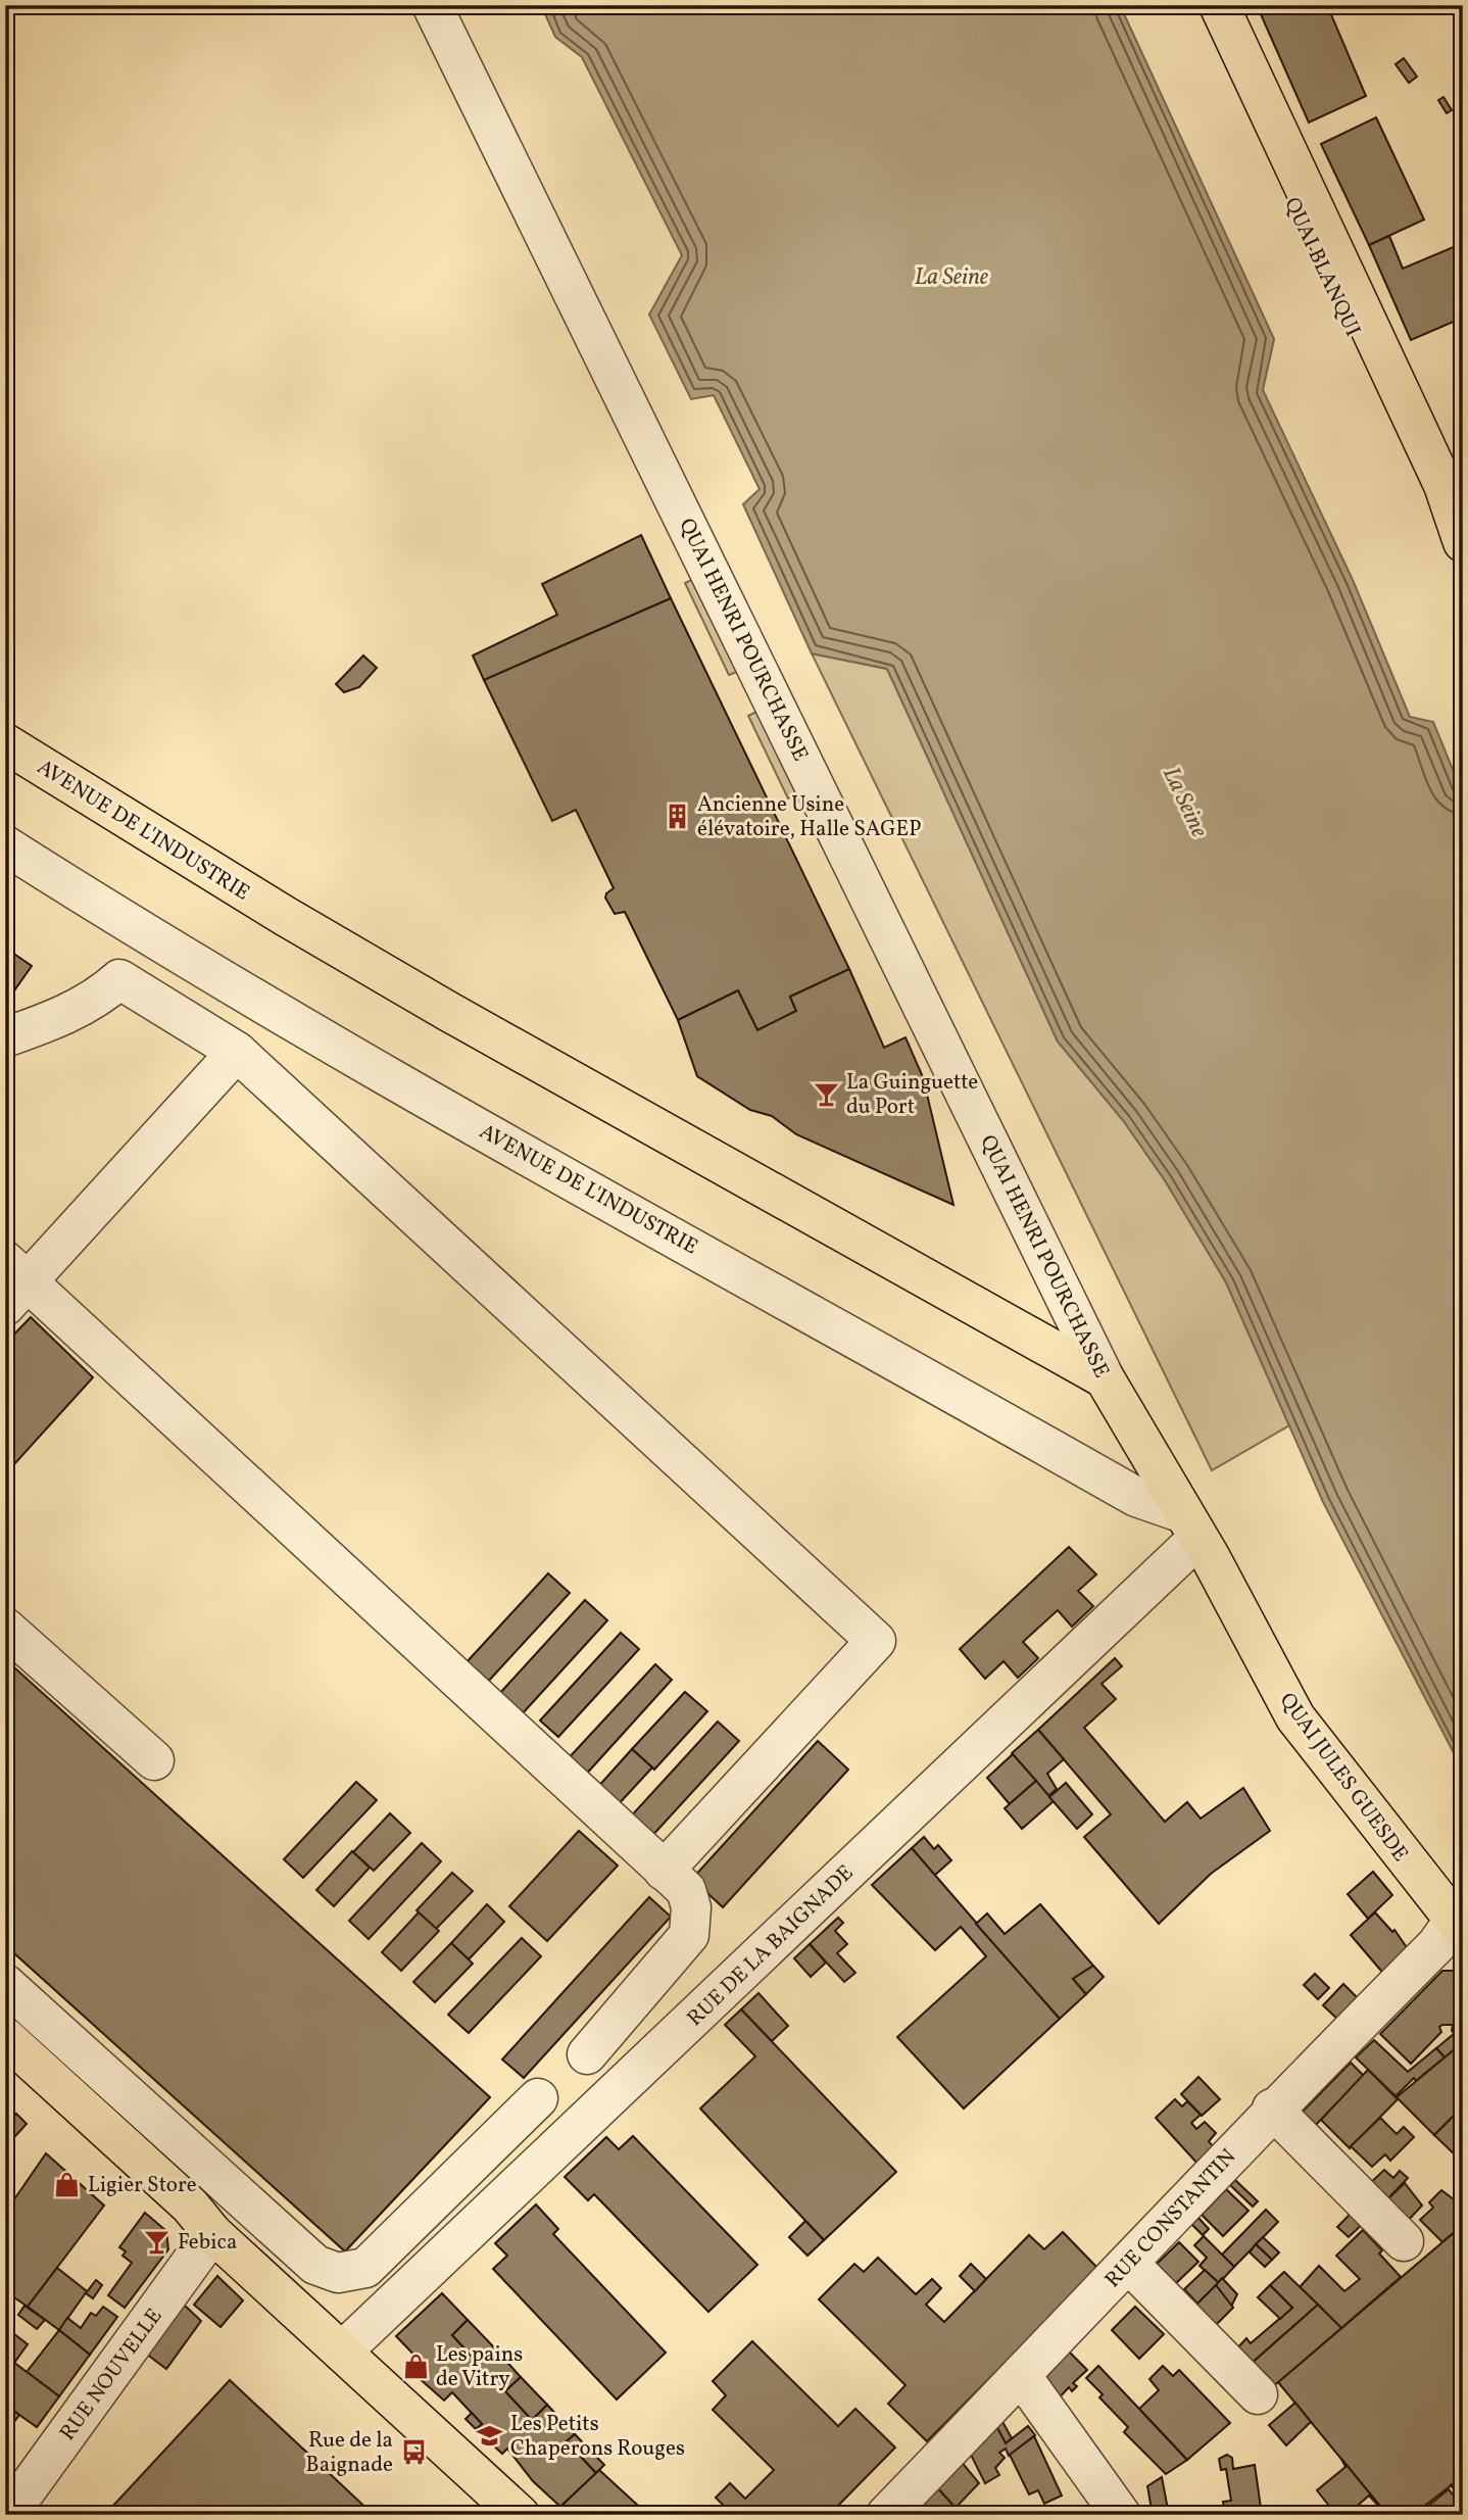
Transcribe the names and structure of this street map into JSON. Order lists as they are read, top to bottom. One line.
{"streets":{"main road":["QUAI BLANQUI","QUAI HENRI POURCHASSE","AVENUE DE L'INDUSTRIE","QUAI JULES GUESDE"],"street":["RUE DE LA BAIGNADE","RUE CONSTANTIN","RUE NOUVELLE"]},"crossings":[["QUAI HENRI POURCHASSE","AVENUE DE L'INDUSTRIE"],["QUAI HENRI POURCHASSE","QUAI JULES GUESDE"],["QUAI HENRI POURCHASSE","RUE DE LA BAIGNADE"],["AVENUE DE L'INDUSTRIE","QUAI JULES GUESDE"],["AVENUE DE L'INDUSTRIE","RUE DE LA BAIGNADE"],["QUAI JULES GUESDE","RUE DE LA BAIGNADE"],["QUAI JULES GUESDE","RUE CONSTANTIN"]],"water":["La Seine"],"places":{"building":["Ancienne Usine élévatoire, Halle SAGEP"],"bar":["La Guinguette du Port","Febica"],"shop":["Ligier Store","Les pains de Vitry"],"school or university":["Les Petits Chaperons Rouges"],"bus stop":["Rue de la Baignade"]}}
